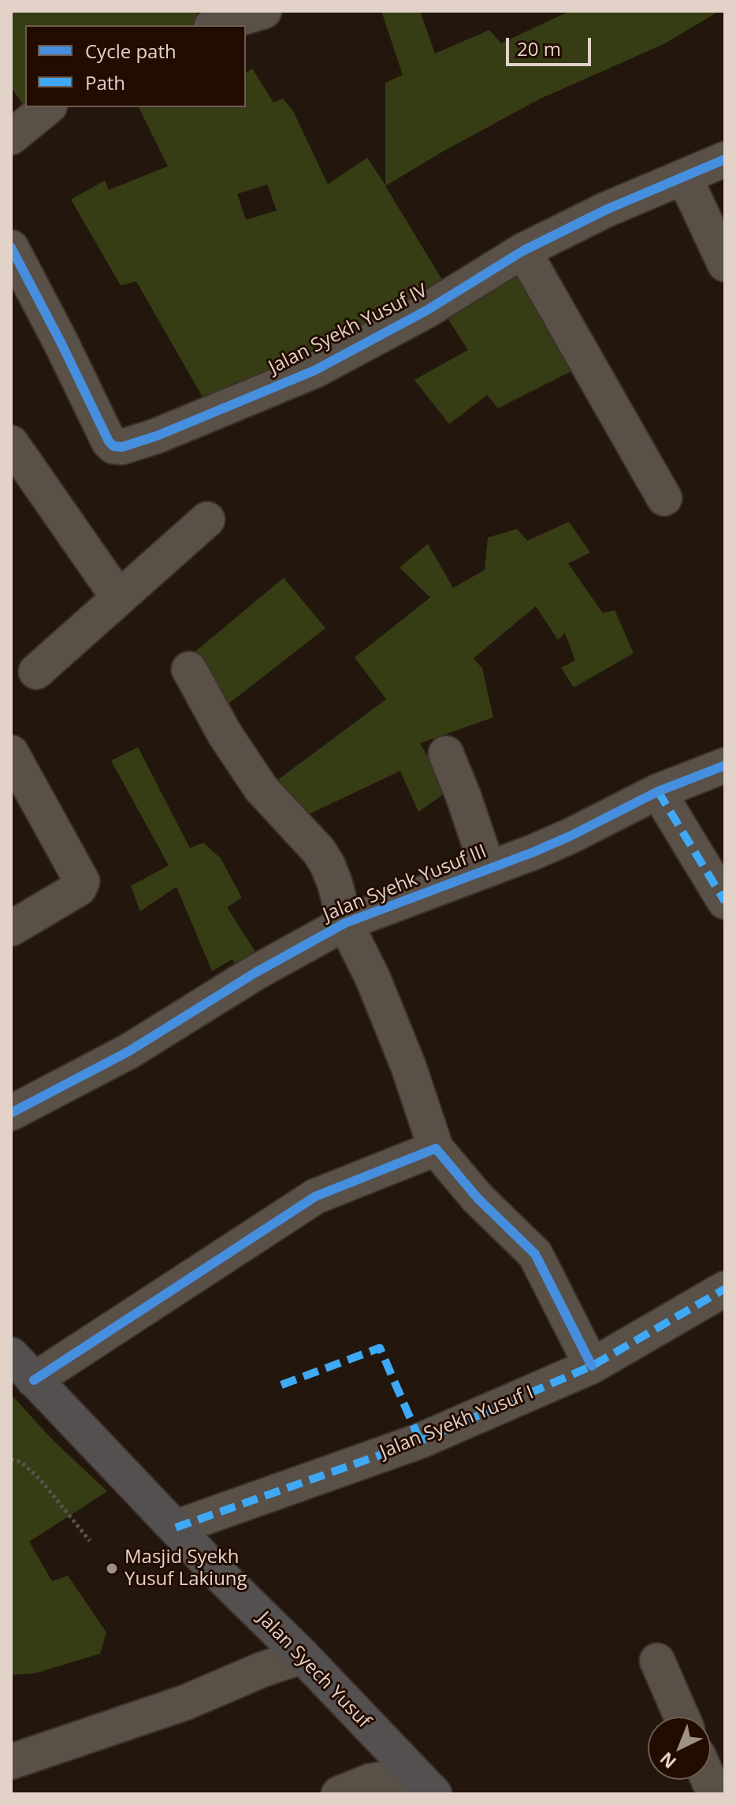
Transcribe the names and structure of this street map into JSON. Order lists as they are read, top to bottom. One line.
{"streets":{"main road":["Jalan Syech Yusuf"],"street":["Jalan Syekh Yusuf IV","Jalan Syehk Yusuf III","Jalan Syekh Yusuf I"]},"crossings":[["Jalan Syekh Yusuf I","Jalan Syech Yusuf"]],"places":["Masjid Syekh Yusuf Lakiung"],"legend":["Cycle path","Path"],"scale_bar":"20 m","north":"bottom left"}
